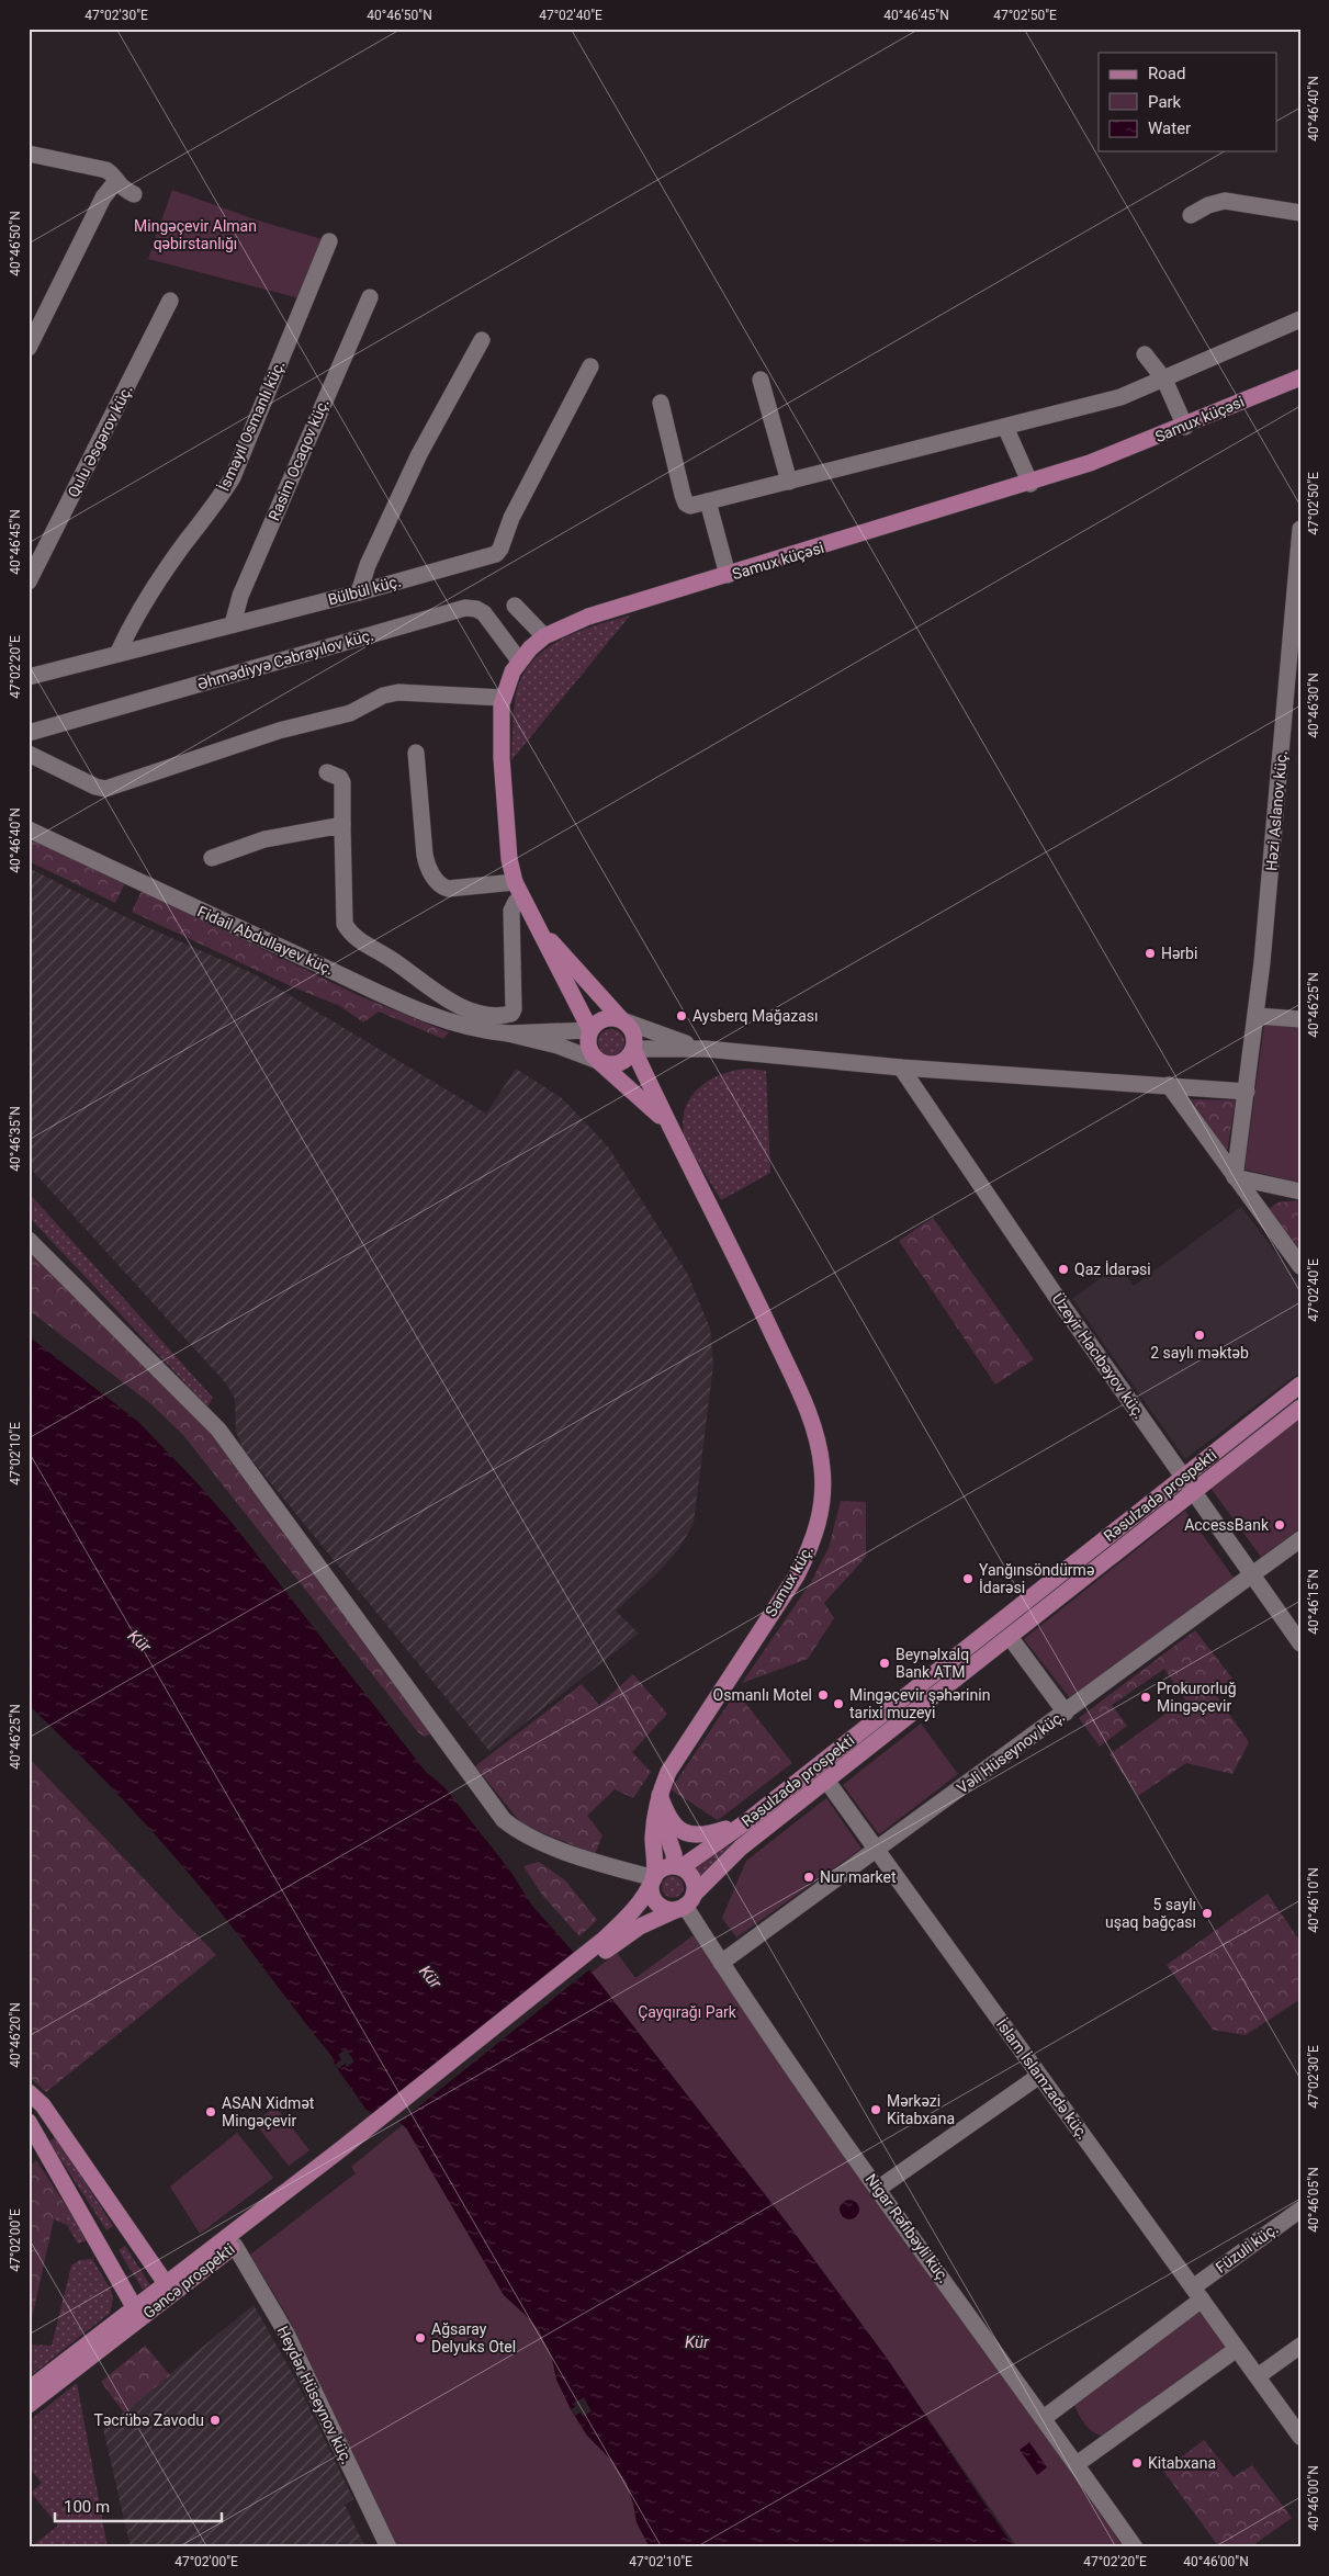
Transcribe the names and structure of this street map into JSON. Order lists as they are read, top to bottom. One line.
{"streets":{"main road":["Samux küçəsi","Rəsulzadə prospekti","Samux küç.","Gəncə prospekti"],"street":["İsmayıl Osmanlı küç.","Qulu Əsgərov küç.","Rasim Ocaqov küç.","Bülbül küç.","Əhmədiyyə Cəbrayılov küç.","Həzi Aslanov küç.","Fidail Abdullayev küç.","Üzeyir Hacıbəyov küç.","Vəli Hüseynov küç.","İslam İslamzadə küç.","Nigar Rəfibəyli küç.","Füzuli küç.","Heydər Hüseynov küç."]},"crossings":[["Samux küçəsi","Əhmədiyyə Cəbrayılov küç."],["İsmayıl Osmanlı küç.","Bülbül küç."],["Rasim Ocaqov küç.","Bülbül küç."],["Üzeyir Hacıbəyov küç.","Rəsulzadə prospekti"],["Üzeyir Hacıbəyov küç.","Vəli Hüseynov küç."],["Rəsulzadə prospekti","Samux küç."],["Rəsulzadə prospekti","İslam İslamzadə küç."],["Rəsulzadə prospekti","Nigar Rəfibəyli küç."],["Samux küç.","Nigar Rəfibəyli küç."],["Vəli Hüseynov küç.","İslam İslamzadə küç."],["Vəli Hüseynov küç.","Nigar Rəfibəyli küç."],["İslam İslamzadə küç.","Füzuli küç."],["Nigar Rəfibəyli küç.","Füzuli küç."],["Gəncə prospekti","Heydər Hüseynov küç."]],"water":["Kür"],"parks":["Mingəçevir Alman qəbirstanlığı","Çayqırağı Park"],"places":["Hərbi","Aysberq Mağazası","Qaz İdarəsi","2 saylı məktəb","AccessBank","Yanğınsöndürmə İdarəsi","Beynəlxalq Bank ATM","Osmanlı Motel","Prokurorluğ Mingəçevir","Mingəçevir şəhərinin tarixi muzeyi","Nur market","5 saylı uşaq bağçası","Mərkəzi Kitabxana","ASAN Xidmət Mingəçevir","Ağsaray Delyuks Otel","Təcrübə Zavodu","Kitabxana"],"legend":["Road","Park","Water"],"scale_bar":"100 m","coordinates":["47°02'30\"E","40°46'50\"N","47°02'40\"E","40°46'45\"N","47°02'50\"E","40°46'40\"N","47°02'20\"E","40°46'30\"N","40°46'25\"N","40°46'35\"N","47°02'10\"E","40°46'15\"N","40°46'10\"N","40°46'20\"N","40°46'05\"N","47°02'00\"E","40°46'00\"N"]}
